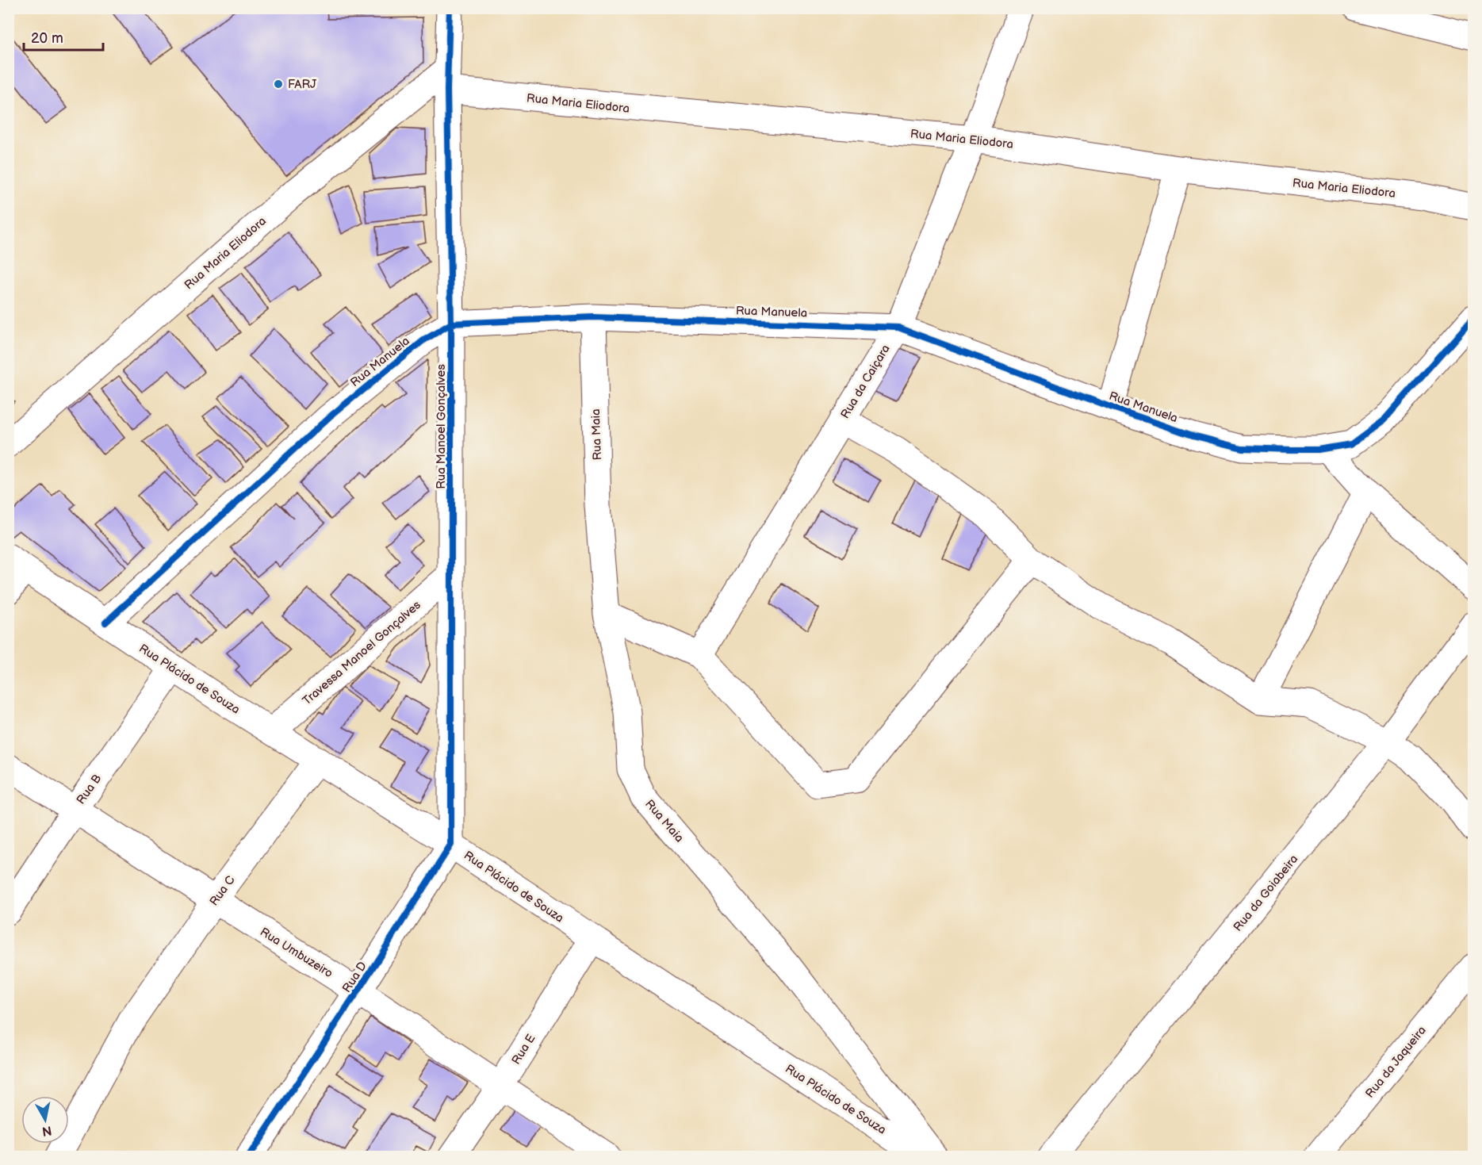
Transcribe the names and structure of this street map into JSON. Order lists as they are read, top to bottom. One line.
{"streets":{"street":["Rua Maria Eliodora","Rua Manuela","Rua da Caiçara","Rua Manoel Gonçalves","Rua Maia","Travessa Manoel Gonçalves","Rua Plácido de Souza","Rua B","Rua C","Rua da Goiabeira","Rua Umbuzeiro","Rua D","Rua E","Rua da Jaqueira"]},"crossings":[["Rua Maria Eliodora","Rua da Caiçara"],["Rua Maria Eliodora","Rua Manoel Gonçalves"],["Rua Manuela","Rua da Caiçara"],["Rua Manuela","Rua Manoel Gonçalves"],["Rua Manuela","Rua Maia"],["Rua Manuela","Rua Plácido de Souza"],["Rua Manoel Gonçalves","Travessa Manoel Gonçalves"],["Rua Manoel Gonçalves","Rua Plácido de Souza"],["Rua Manoel Gonçalves","Rua D"],["Travessa Manoel Gonçalves","Rua Plácido de Souza"],["Rua Plácido de Souza","Rua B"],["Rua Plácido de Souza","Rua C"],["Rua Plácido de Souza","Rua D"],["Rua Plácido de Souza","Rua E"],["Rua B","Rua Umbuzeiro"],["Rua C","Rua Umbuzeiro"],["Rua Umbuzeiro","Rua D"],["Rua Umbuzeiro","Rua E"]],"places":["FARJ"],"scale_bar":"20 m","north":"bottom"}
